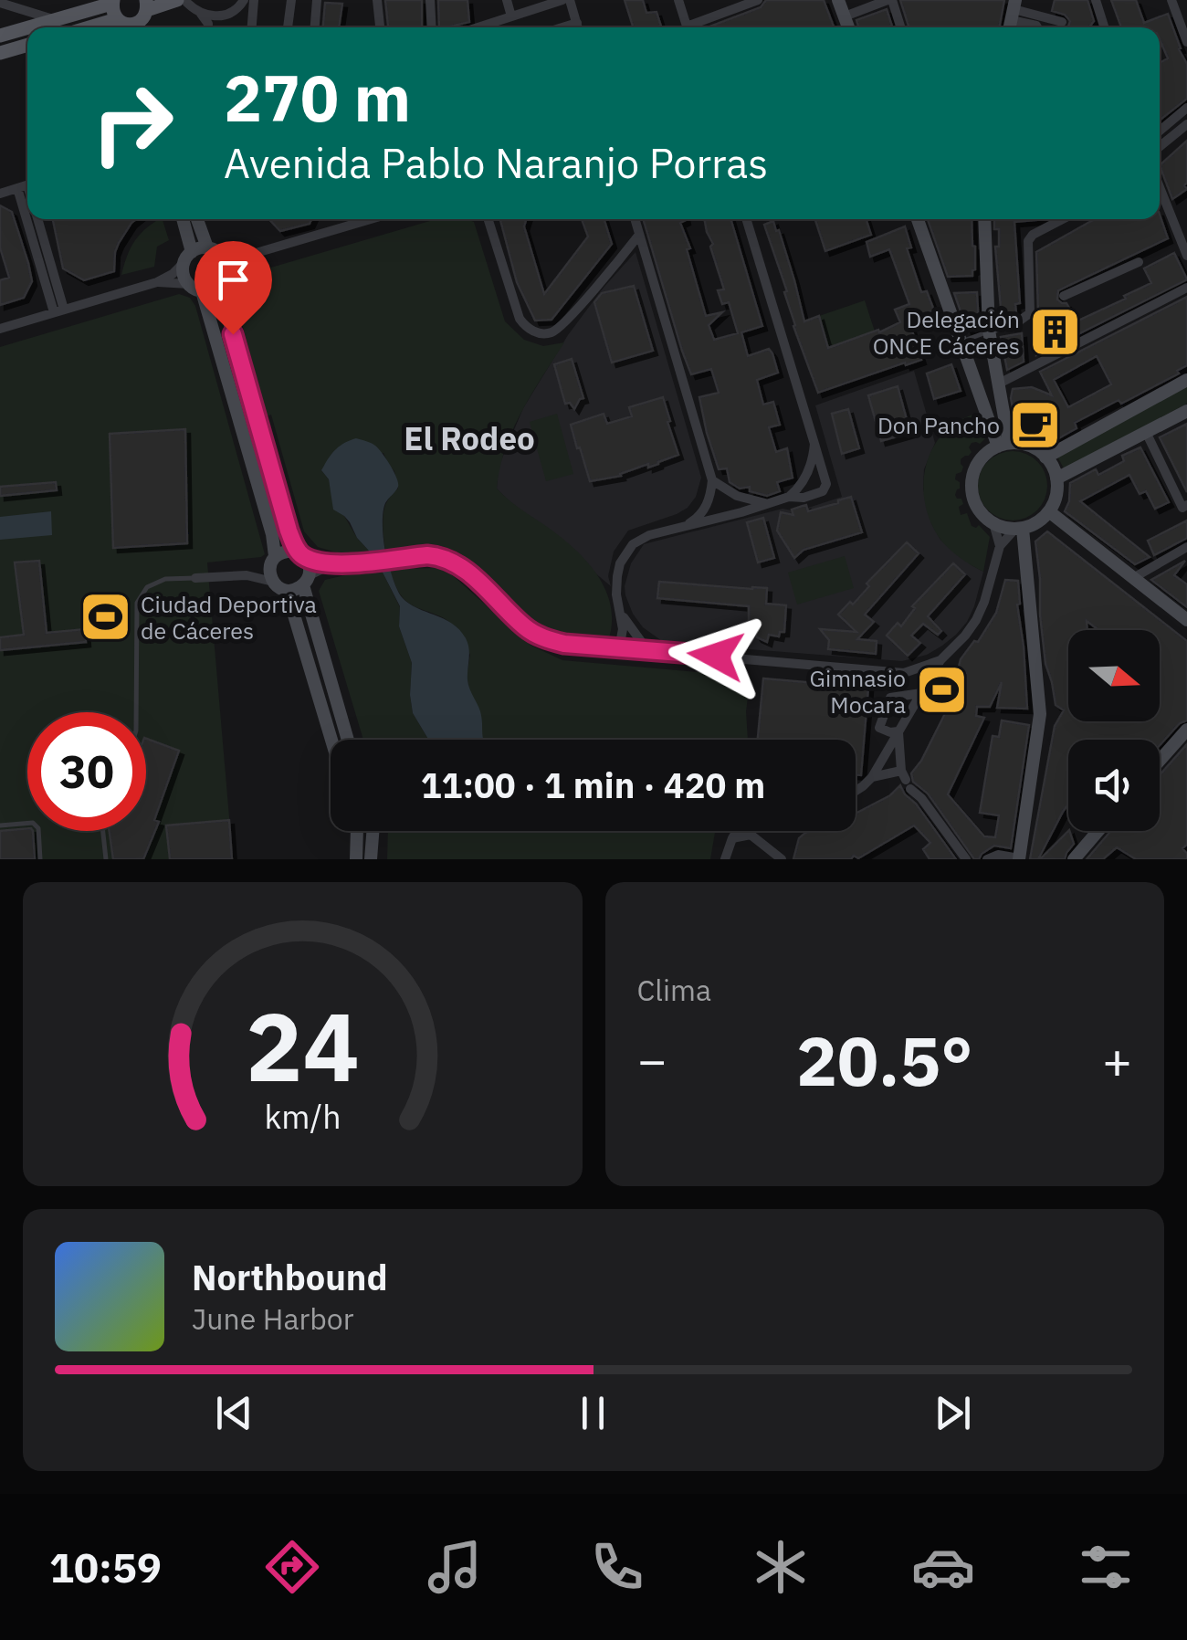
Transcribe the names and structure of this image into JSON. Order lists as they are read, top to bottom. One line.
{"districts":["El Rodeo"],"places":{"building":["Delegación ONCE Cáceres"],"cafe":["Don Pancho"],"sports":["Ciudad Deportiva de Cáceres","Gimnasio Mocara"]},"north":"right","page":{"turn":["270 m","Avenida Pablo Naranjo Porras"],"limit":"30","trip":"11:00 · 1 min · 420 m","tile":"Clima","heat":["−","20.5°","+"],"song":["Northbound","June Harbor"],"tabs":"10:59","gauge":["24","km/h"]}}
